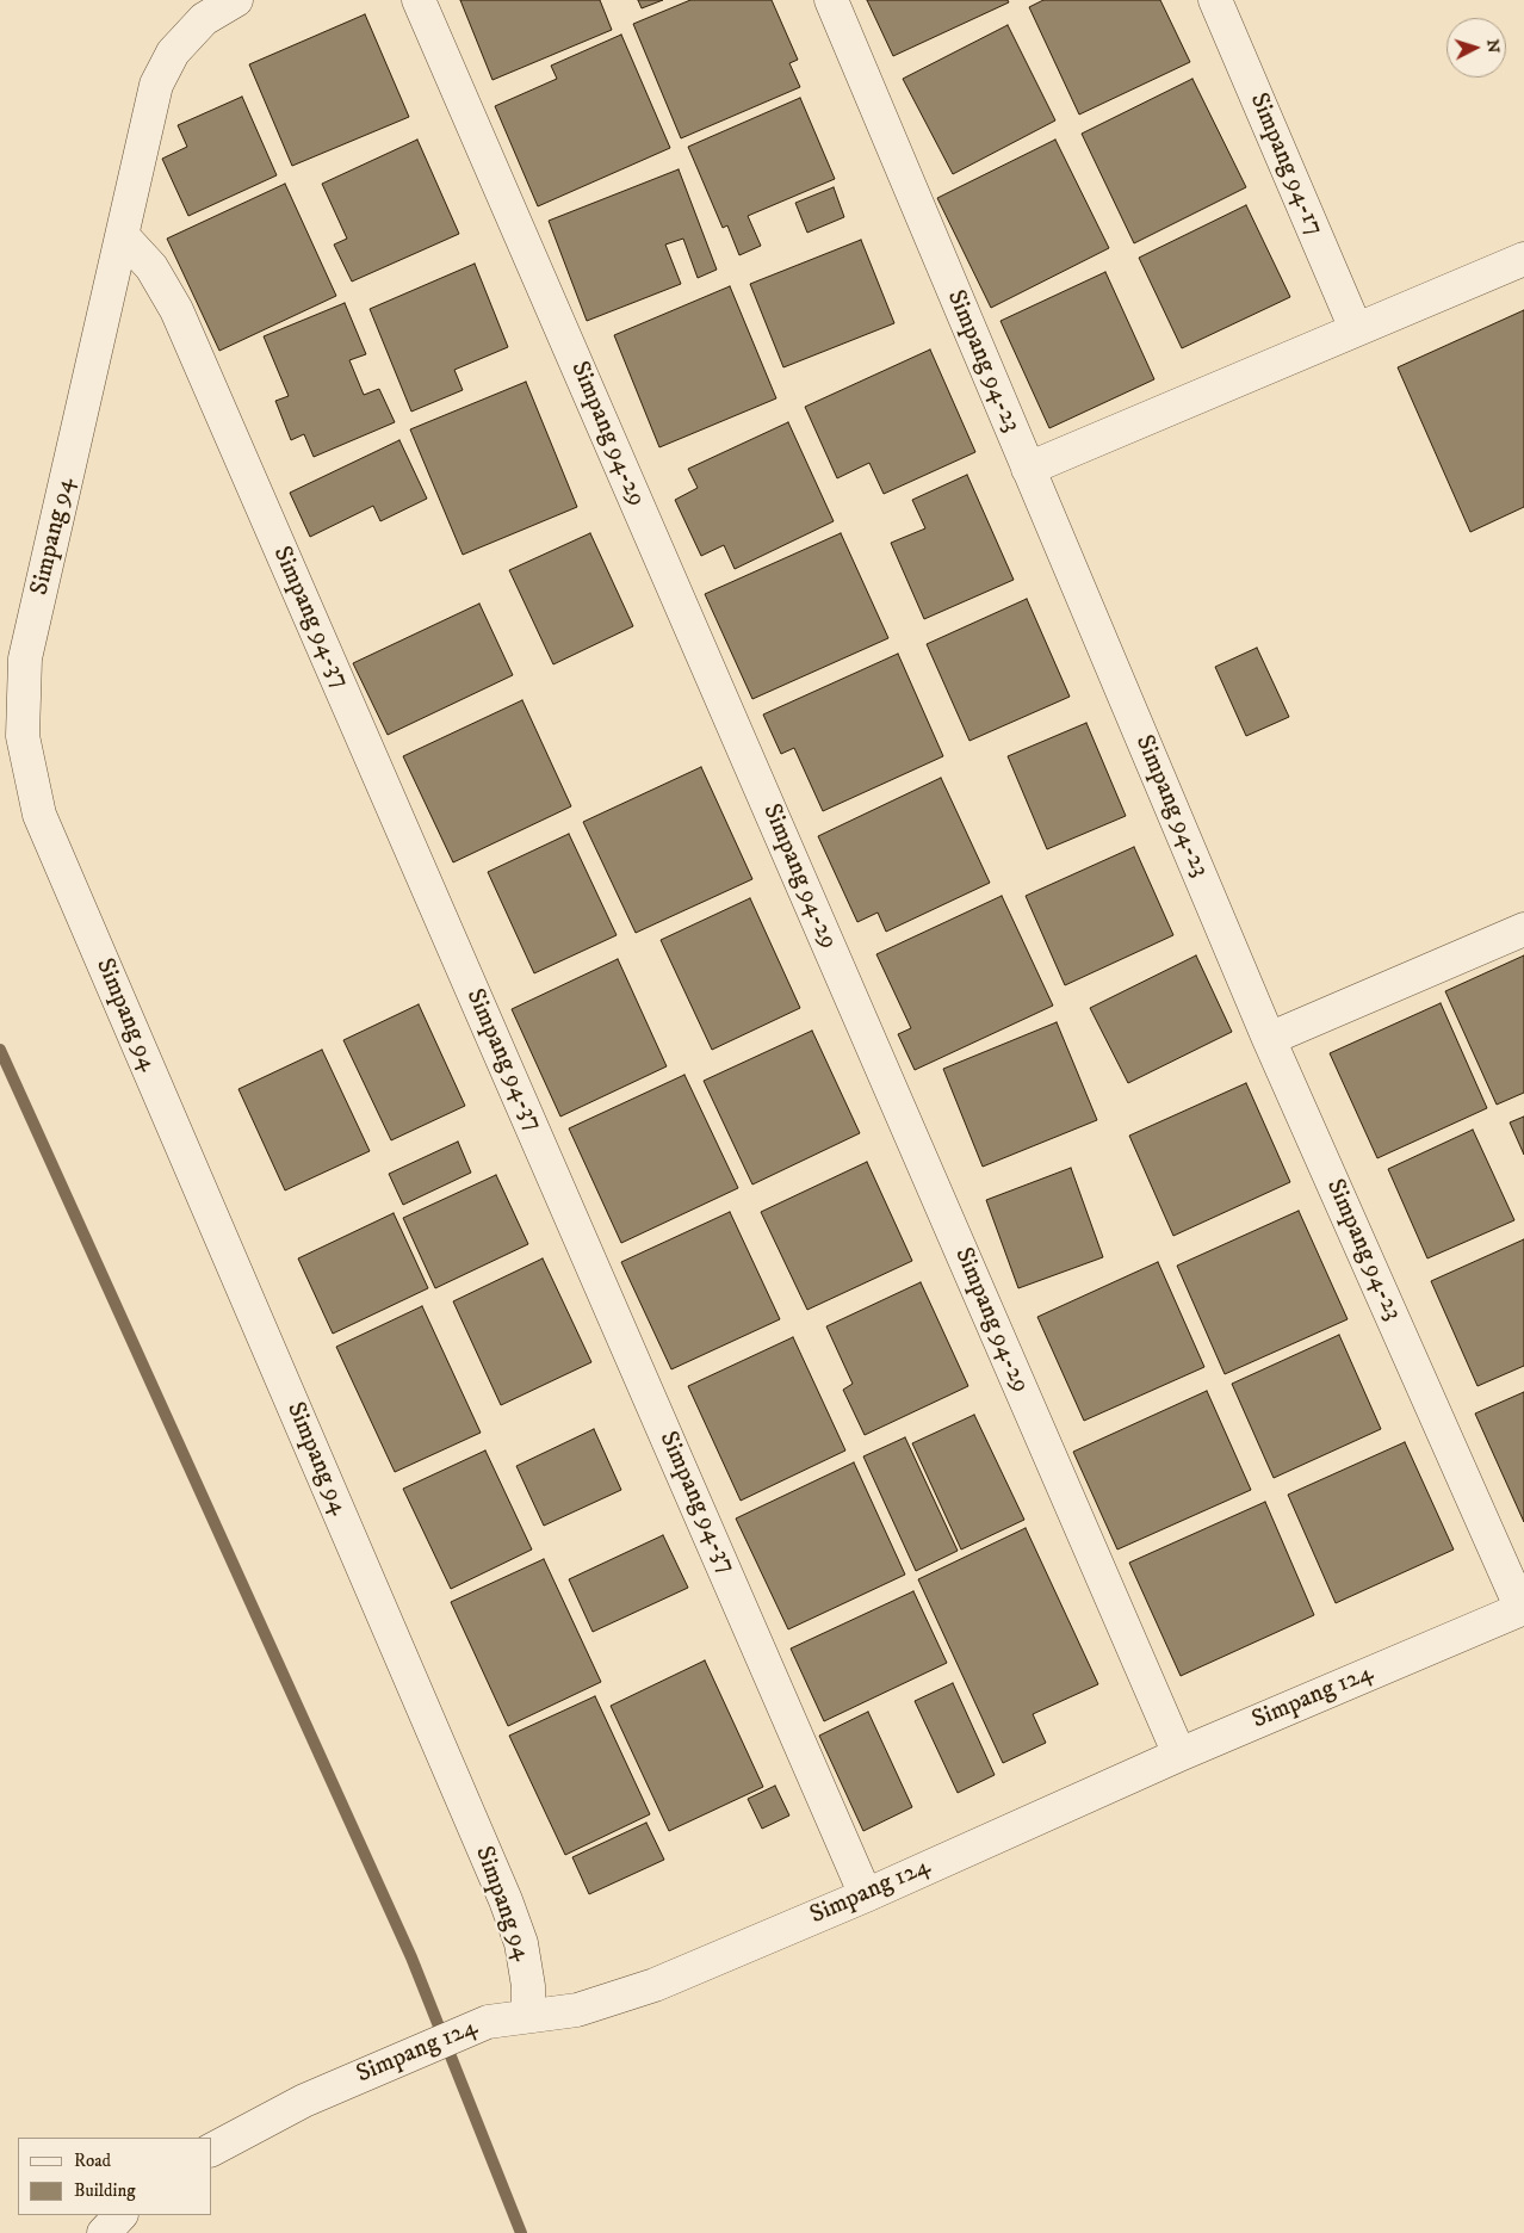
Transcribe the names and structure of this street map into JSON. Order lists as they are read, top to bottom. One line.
{"streets":{"street":["Simpang 94-17","Simpang 94-23","Simpang 94-29","Simpang 94","Simpang 94-37","Simpang 124"]},"crossings":[["Simpang 94-23","Simpang 124"],["Simpang 94-29","Simpang 124"],["Simpang 94","Simpang 94-37"],["Simpang 94","Simpang 124"],["Simpang 94-37","Simpang 124"]],"legend":["Road","Building"],"north":"right"}
